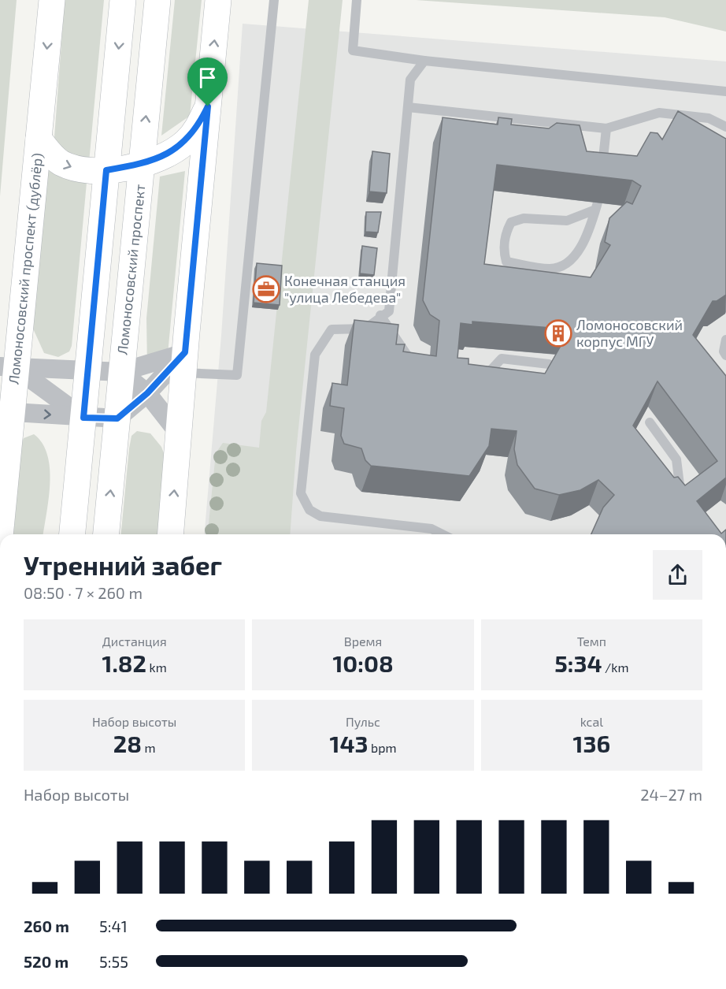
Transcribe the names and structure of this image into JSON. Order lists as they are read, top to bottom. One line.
{"streets":{"street":["Ломоносовский проспект (дублёр)","Ломоносовский проспект"]},"places":{"office":["Конечная станция \"улица Лебедева\""],"building":["Ломоносовский корпус МГУ"]},"page":{"heading":["Утренний забег","08:50 · 7 × 260 m"],"stats":[["Дистанция","1.82 km"],["Время","10:08"],["Темп","5:34 /km"],["Набор высоты","28 m"],["Пульс","143 bpm"],["kcal","136"]],"chart":["Набор высоты","24–27 m"],"list":[{"name":"260 m","note":"5:41"},{"name":"520 m","note":"5:55"}]}}
